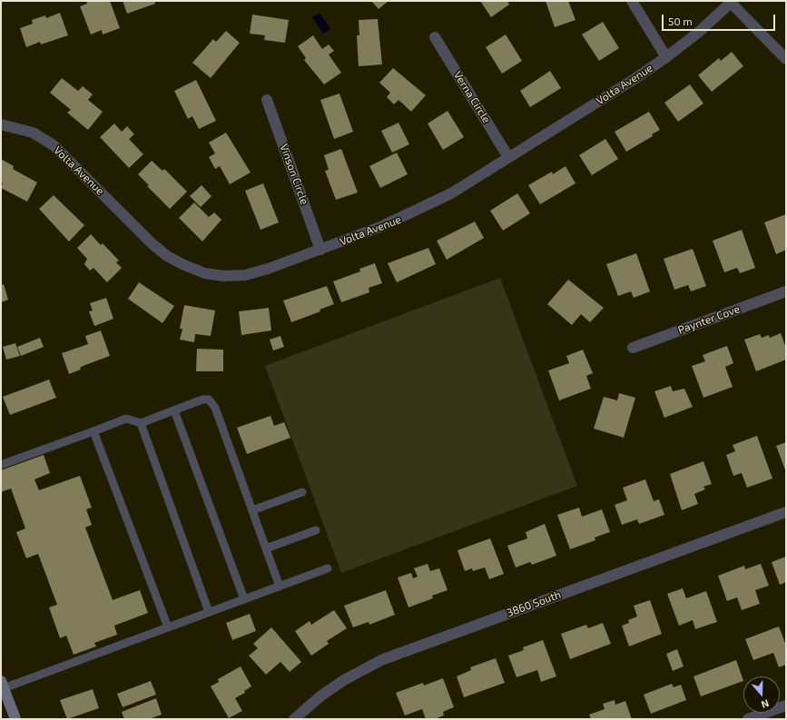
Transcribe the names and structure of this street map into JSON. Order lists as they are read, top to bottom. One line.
{"streets":{"street":["Volta Avenue","Verna Circle","Vinson Circle","Paynter Cove","3860 South"]},"crossings":[["Volta Avenue","Verna Circle"],["Volta Avenue","Vinson Circle"]],"scale_bar":"50 m","north":"bottom"}
